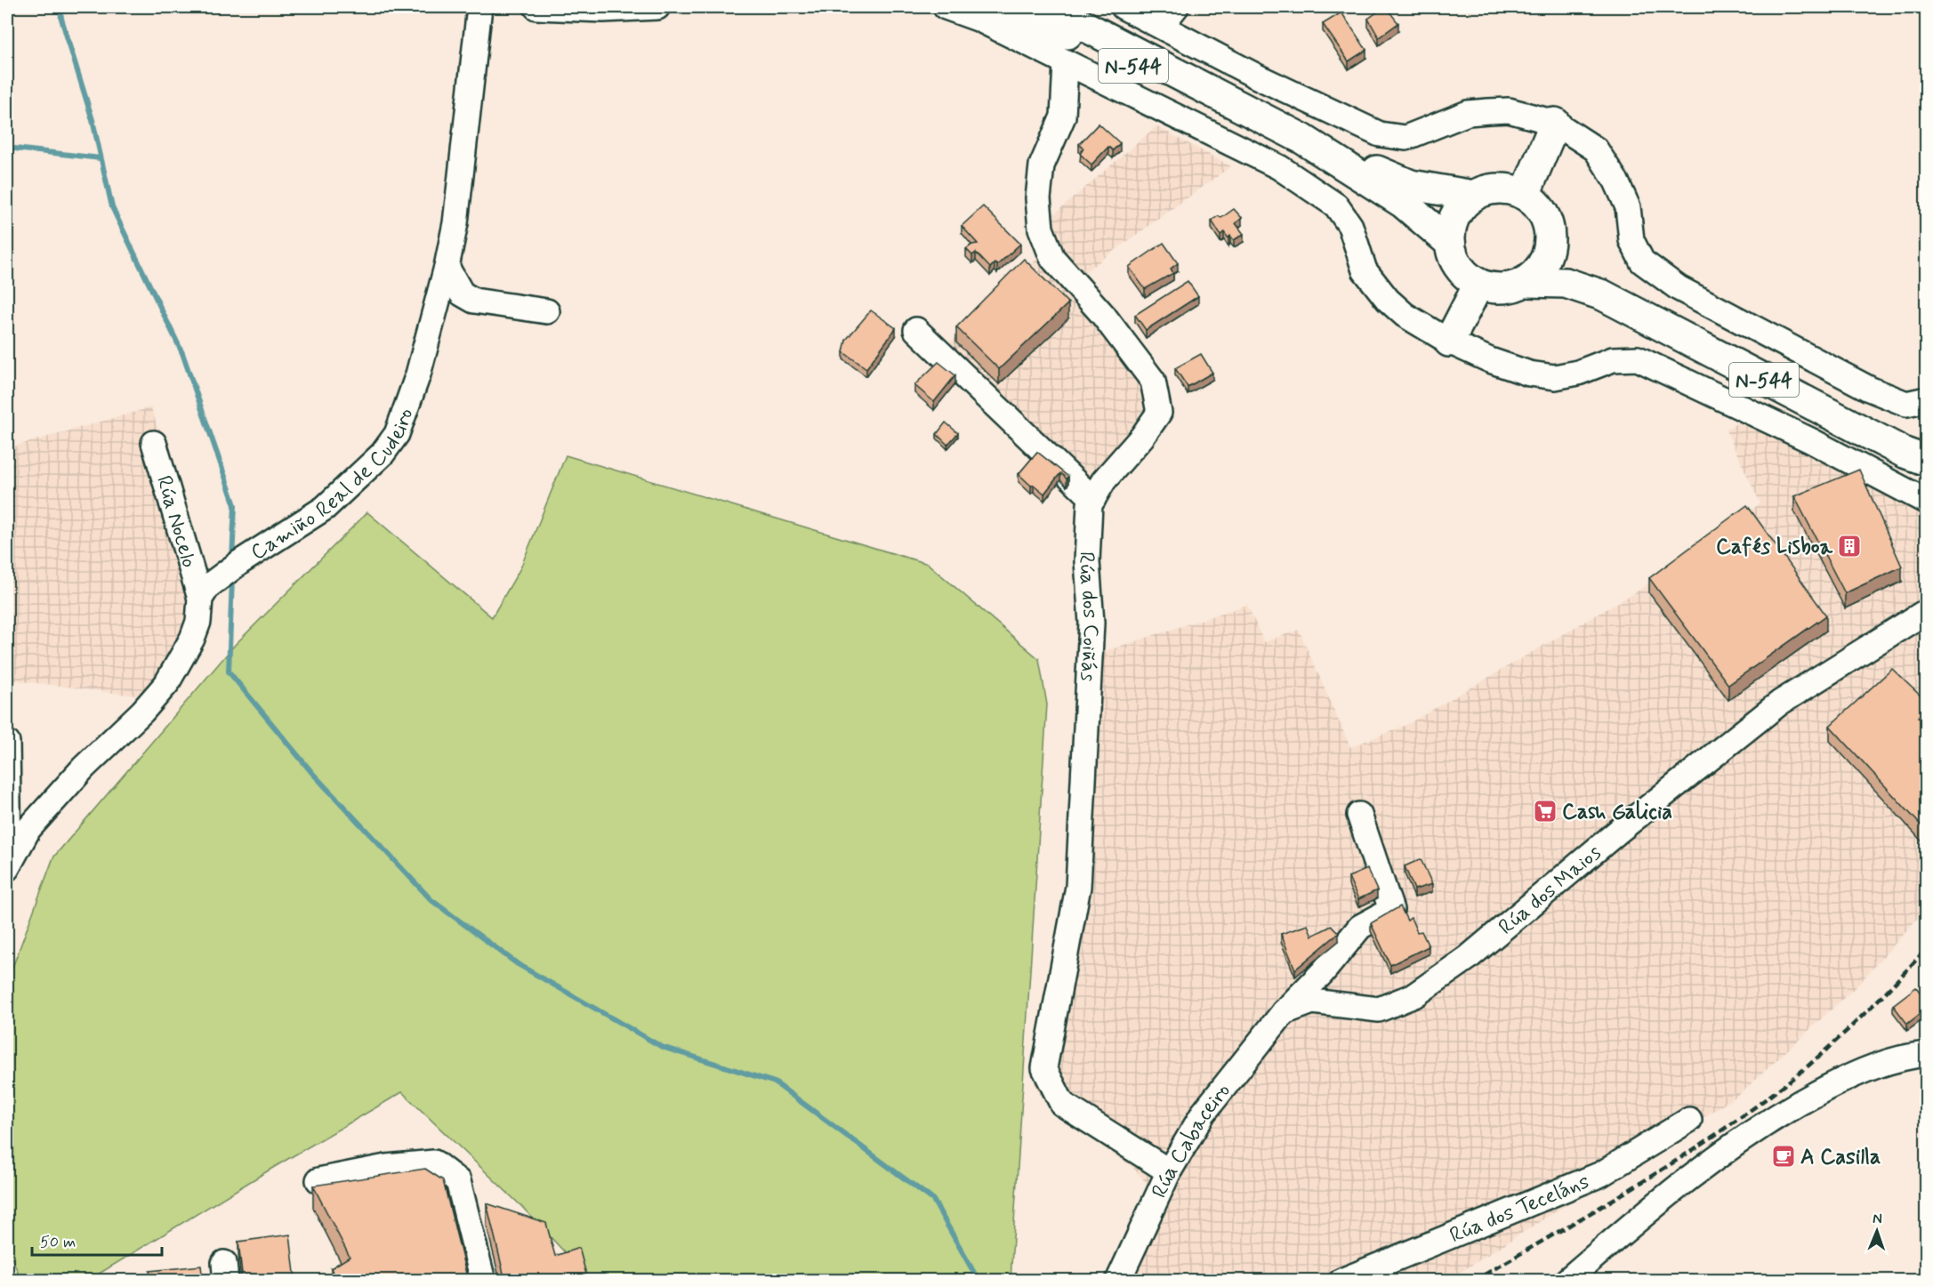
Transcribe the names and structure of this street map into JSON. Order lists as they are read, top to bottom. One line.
{"streets":{"highway":["N-544"],"street":["Camiño Real de Cudeiro","Rúa Nocelo","Rúa dos Coiñás","Rúa dos Maios","Rúa Cabaceiro","Rúa dos Teceláns"]},"crossings":[["Camiño Real de Cudeiro","Rúa Nocelo"],["Rúa dos Coiñás","Rúa Cabaceiro"],["Rúa dos Maios","Rúa Cabaceiro"]],"places":{"building":["Cafés Lisboa"],"supermarket":["Cash Galicia"],"cafe":["A Casilla"]},"scale_bar":"50 m","north":"top"}
